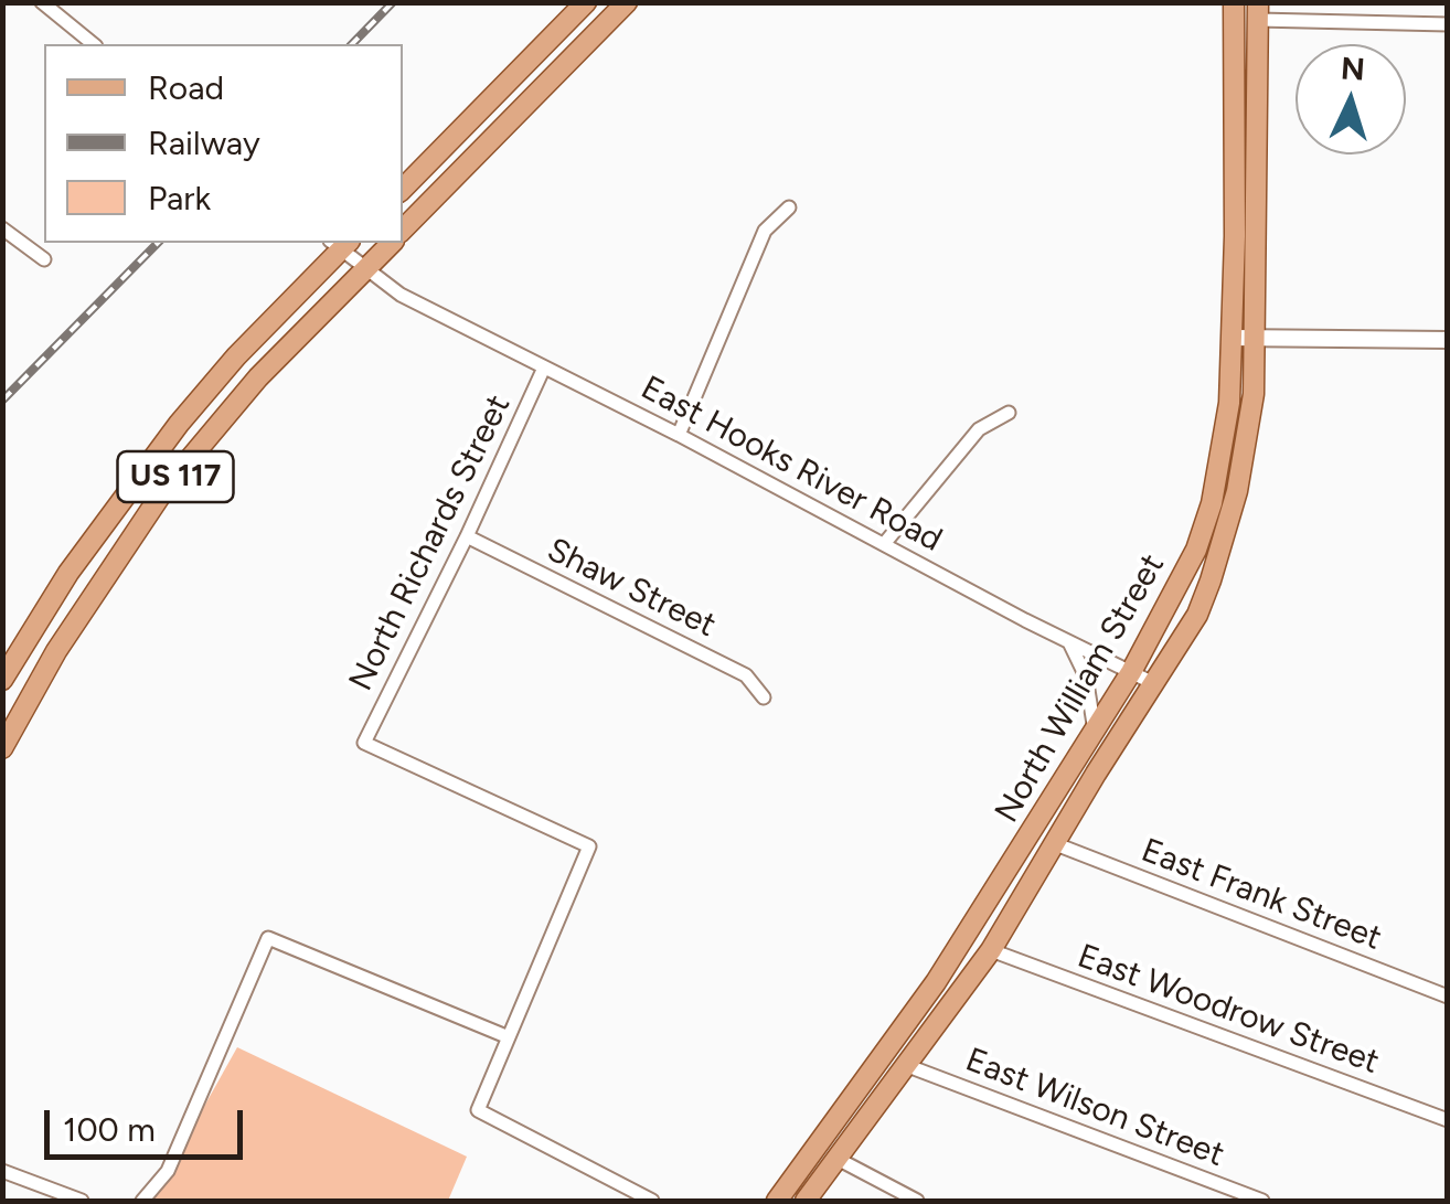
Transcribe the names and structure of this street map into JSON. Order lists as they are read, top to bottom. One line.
{"streets":{"main road":["US 117","North William Street"],"street":["East Hooks River Road","North Richards Street","Shaw Street","East Frank Street","East Woodrow Street","East Wilson Street"]},"crossings":[["East Hooks River Road","US 117"],["East Hooks River Road","North Richards Street"],["East Hooks River Road","North William Street"],["North Richards Street","Shaw Street"],["North William Street","East Frank Street"],["North William Street","East Woodrow Street"],["North William Street","East Wilson Street"]],"legend":["Road","Railway","Park"],"scale_bar":"100 m","north":"top"}
